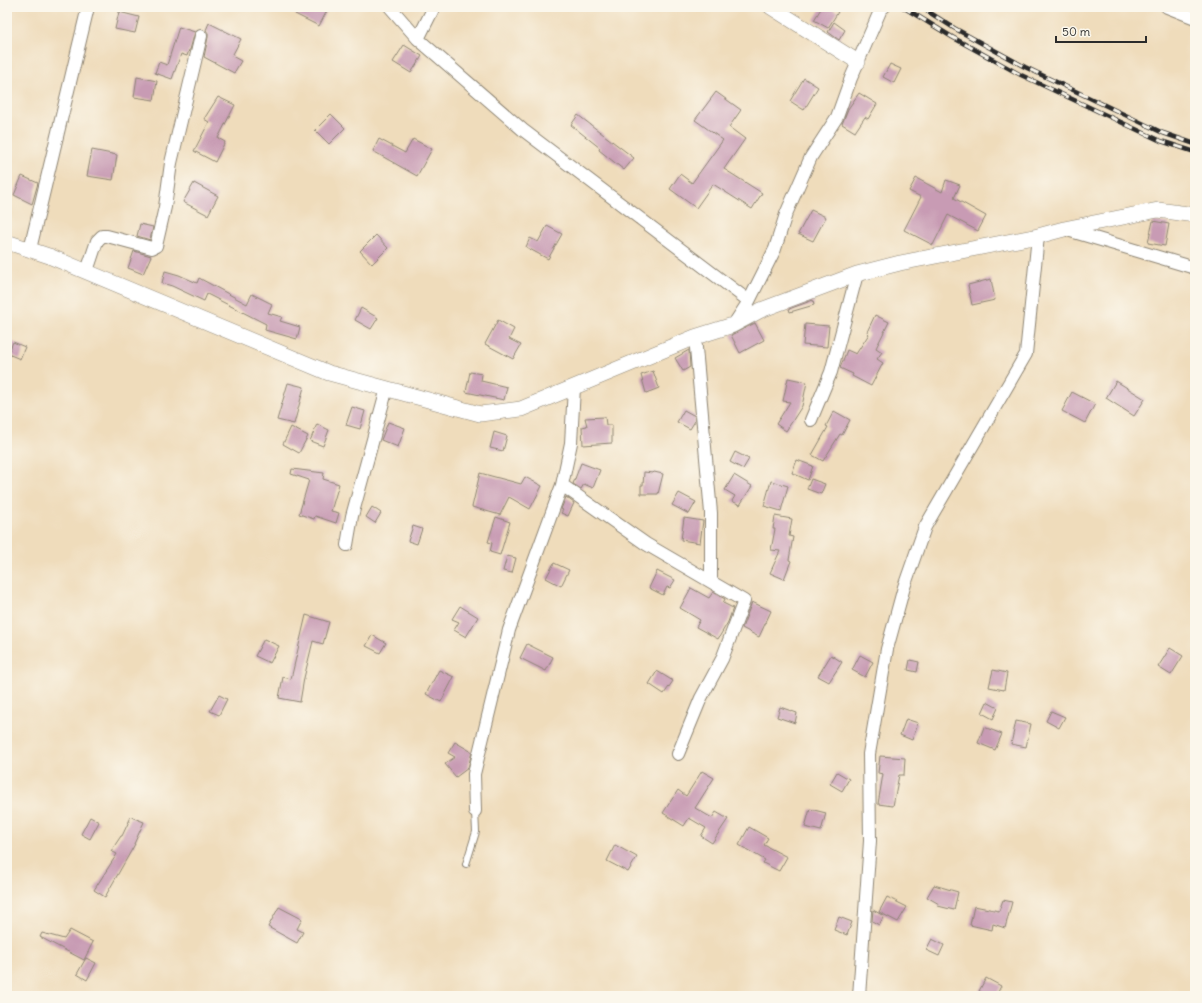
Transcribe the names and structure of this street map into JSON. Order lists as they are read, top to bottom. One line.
{"scale_bar":"50 m"}
